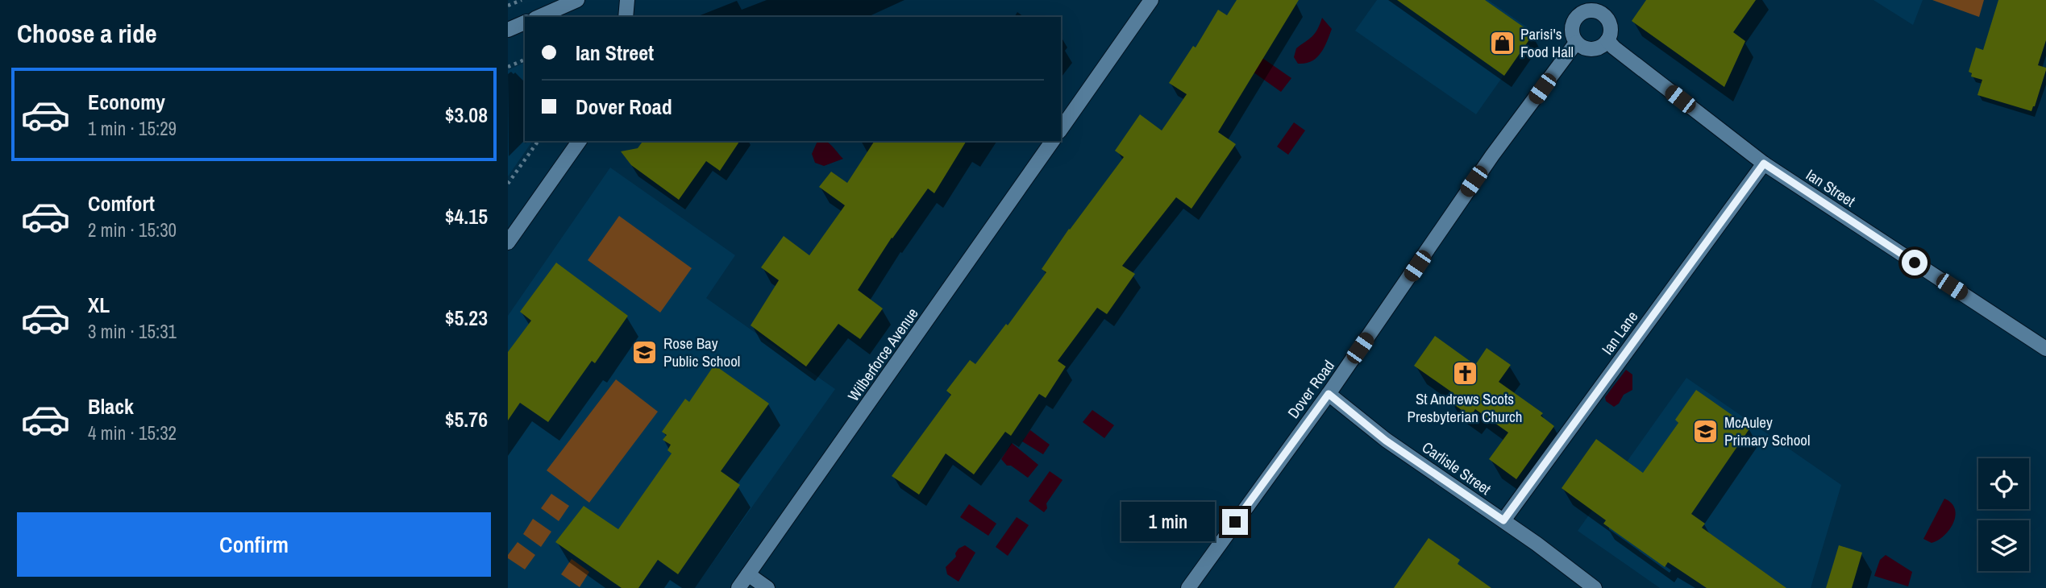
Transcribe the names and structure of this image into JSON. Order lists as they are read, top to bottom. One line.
{"streets":{"street":["Ian Street","Ian Lane","Wilberforce Avenue","Dover Road","Carlisle Street"]},"crossings":[["Ian Street","Ian Lane"],["Ian Street","Dover Road"],["Ian Lane","Carlisle Street"],["Dover Road","Carlisle Street"]],"places":{"shop":["Parisi's Food Hall"],"school or university":["Rose Bay Public School","McAuley Primary School"],"church":["St Andrews Scots Presbyterian Church"]},"page":{"heading":"Choose a ride","banner":["Ian Street","Dover Road"],"list":[{"name":"Economy","note":"1 min · 15:29","value":"$3.08"},{"name":"Comfort","note":"2 min · 15:30","value":"$4.15"},{"name":"XL","note":"3 min · 15:31","value":"$5.23"},{"name":"Black","note":"4 min · 15:32","value":"$5.76"}],"buttons":"Confirm","bubble":"1 min"}}
